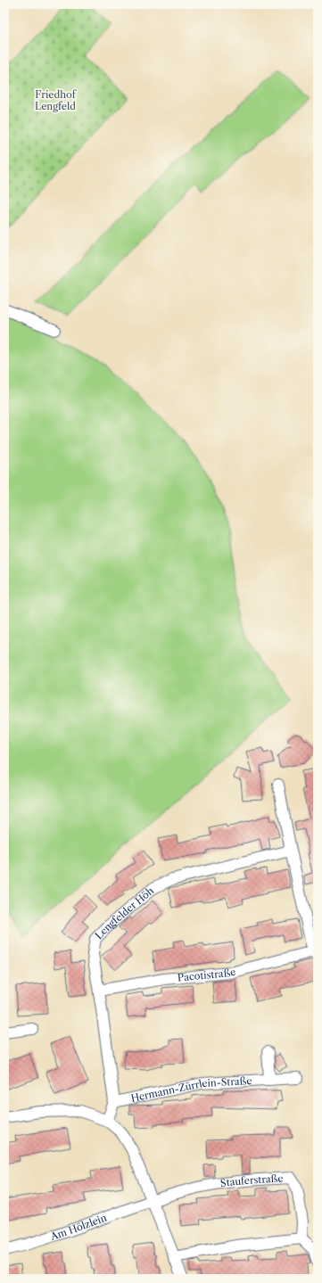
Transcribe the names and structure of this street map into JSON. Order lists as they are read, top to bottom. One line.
{"streets":{"street":["Lengfelder Höh","Pacotistraße","Hermann-Zürrlein-Straße","Stauferstraße","Am Hölzlein"]},"crossings":[["Lengfelder Höh","Pacotistraße"],["Lengfelder Höh","Hermann-Zürrlein-Straße"],["Stauferstraße","Am Hölzlein"]],"parks":["Friedhof Lengfeld"]}
